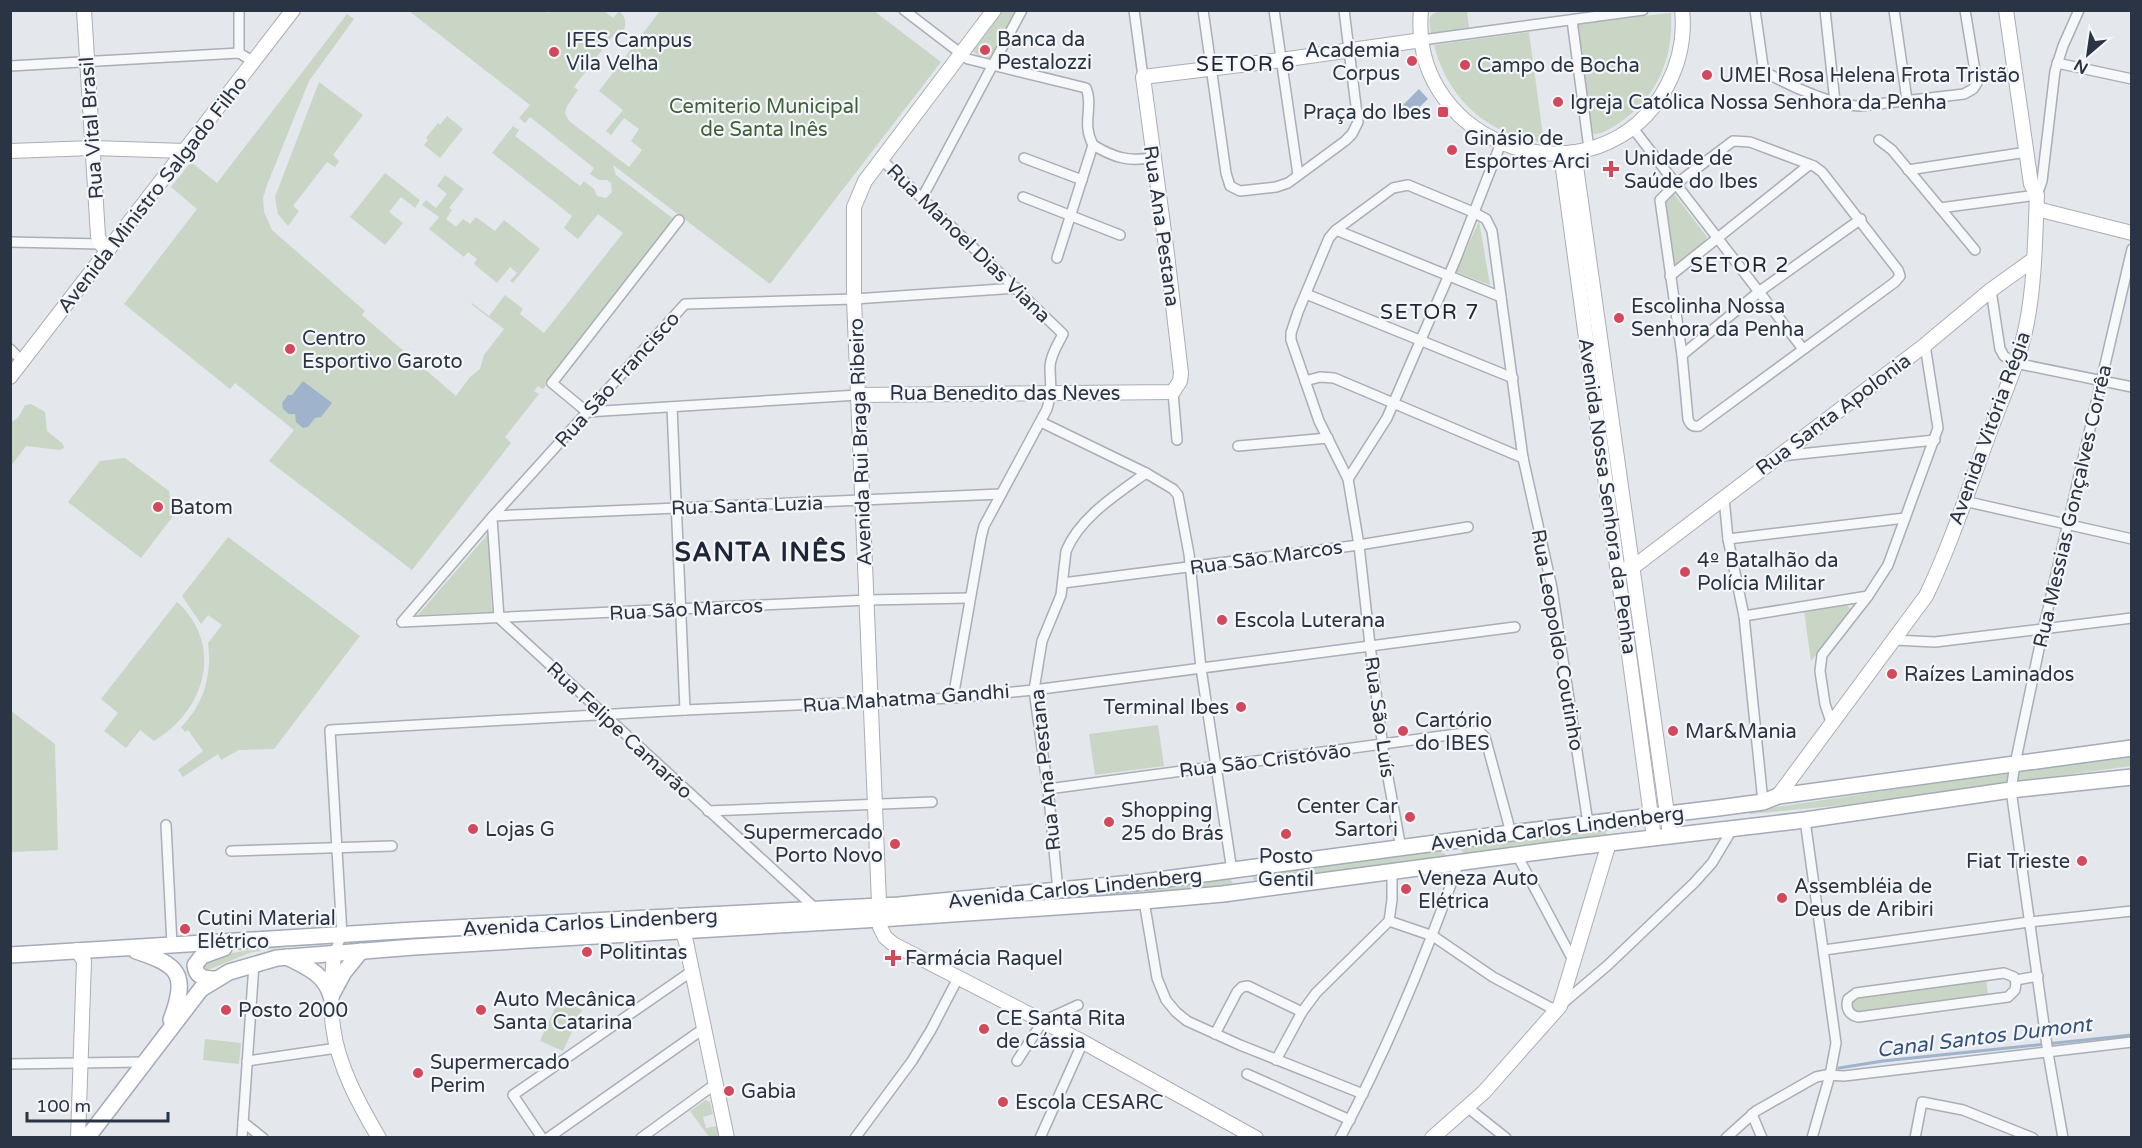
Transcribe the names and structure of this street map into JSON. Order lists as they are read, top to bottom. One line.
{"streets":{"main road":["Avenida Carlos Lindenberg"],"street":["Rua Vital Brasil","Avenida Ministro Salgado Filho","Rua Ana Pestana","Rua Manoel Dias Viana","Rua São Francisco","Rua Benedito das Neves","Rua Santa Apolonia","Avenida Vitória Régia","Avenida Rui Braga Ribeiro","Avenida Nossa Senhora da Penha","Rua Santa Luzia","Rua Messias Gonçalves Corrêa","Rua São Marcos","Rua Leopoldo Coutinho","Rua Mahatma Gandhi","Rua São Luís","Rua Felipe Camarão","Rua São Cristóvão"]},"crossings":[["Rua Vital Brasil","Avenida Ministro Salgado Filho"],["Rua Ana Pestana","Rua Benedito das Neves"],["Rua Ana Pestana","Rua São Marcos"],["Rua Ana Pestana","Rua Mahatma Gandhi"],["Rua Ana Pestana","Rua São Cristóvão"],["Rua Ana Pestana","Avenida Carlos Lindenberg"],["Rua Manoel Dias Viana","Rua São Francisco"],["Rua Manoel Dias Viana","Rua Benedito das Neves"],["Rua Manoel Dias Viana","Avenida Rui Braga Ribeiro"],["Rua São Francisco","Rua Benedito das Neves"],["Rua São Francisco","Avenida Rui Braga Ribeiro"],["Rua São Francisco","Rua Santa Luzia"],["Rua São Francisco","Rua São Marcos"],["Rua Benedito das Neves","Avenida Rui Braga Ribeiro"],["Rua Santa Apolonia","Avenida Vitória Régia"],["Rua Santa Apolonia","Avenida Nossa Senhora da Penha"],["Avenida Vitória Régia","Avenida Carlos Lindenberg"],["Avenida Rui Braga Ribeiro","Rua Santa Luzia"],["Avenida Rui Braga Ribeiro","Rua São Marcos"],["Avenida Rui Braga Ribeiro","Rua Mahatma Gandhi"],["Avenida Rui Braga Ribeiro","Avenida Carlos Lindenberg"],["Avenida Nossa Senhora da Penha","Avenida Carlos Lindenberg"],["Rua Messias Gonçalves Corrêa","Avenida Carlos Lindenberg"],["Rua São Marcos","Rua São Luís"],["Rua São Marcos","Rua Felipe Camarão"],["Rua Leopoldo Coutinho","Avenida Carlos Lindenberg"],["Rua Mahatma Gandhi","Rua São Luís"],["Rua Mahatma Gandhi","Rua Felipe Camarão"],["Rua São Luís","Rua São Cristóvão"],["Rua São Luís","Avenida Carlos Lindenberg"],["Rua Felipe Camarão","Avenida Carlos Lindenberg"],["Rua São Cristóvão","Avenida Carlos Lindenberg"]],"districts":["SETOR 6","SETOR 2","SETOR 7","SANTA INÊS"],"water":["Canal Santos Dumont"],"parks":["Cemiterio Municipal de Santa Inês"],"places":{"other":["Banca da Pestalozzi","IFES Campus Vila Velha","Academia Corpus","Campo de Bocha","UMEI Rosa Helena Frota Tristão","Igreja Católica Nossa Senhora da Penha","Ginásio de Esportes Arci","Escolinha Nossa Senhora da Penha","Centro Esportivo Garoto","Batom","4º Batalhão da Polícia Militar","Escola Luterana","Raízes Laminados","Terminal Ibes","Cartório do IBES","Mar&Mania","Center Car Sartori","Shopping 25 do Brás","Lojas G","Posto Gentil","Supermercado Porto Novo","Fiat Trieste","Veneza Auto Elétrica","Assembléia de Deus de Aribiri","Cutini Material Elétrico","Politintas","Posto 2000","Auto Mecânica Santa Catarina","CE Santa Rita de Cássia","Supermercado Perim","Gabia","Escola CESARC"],"transit":["Praça do Ibes"],"health":["Unidade de Saúde do Ibes","Farmácia Raquel"]},"scale_bar":"100 m","north":"bottom left"}
